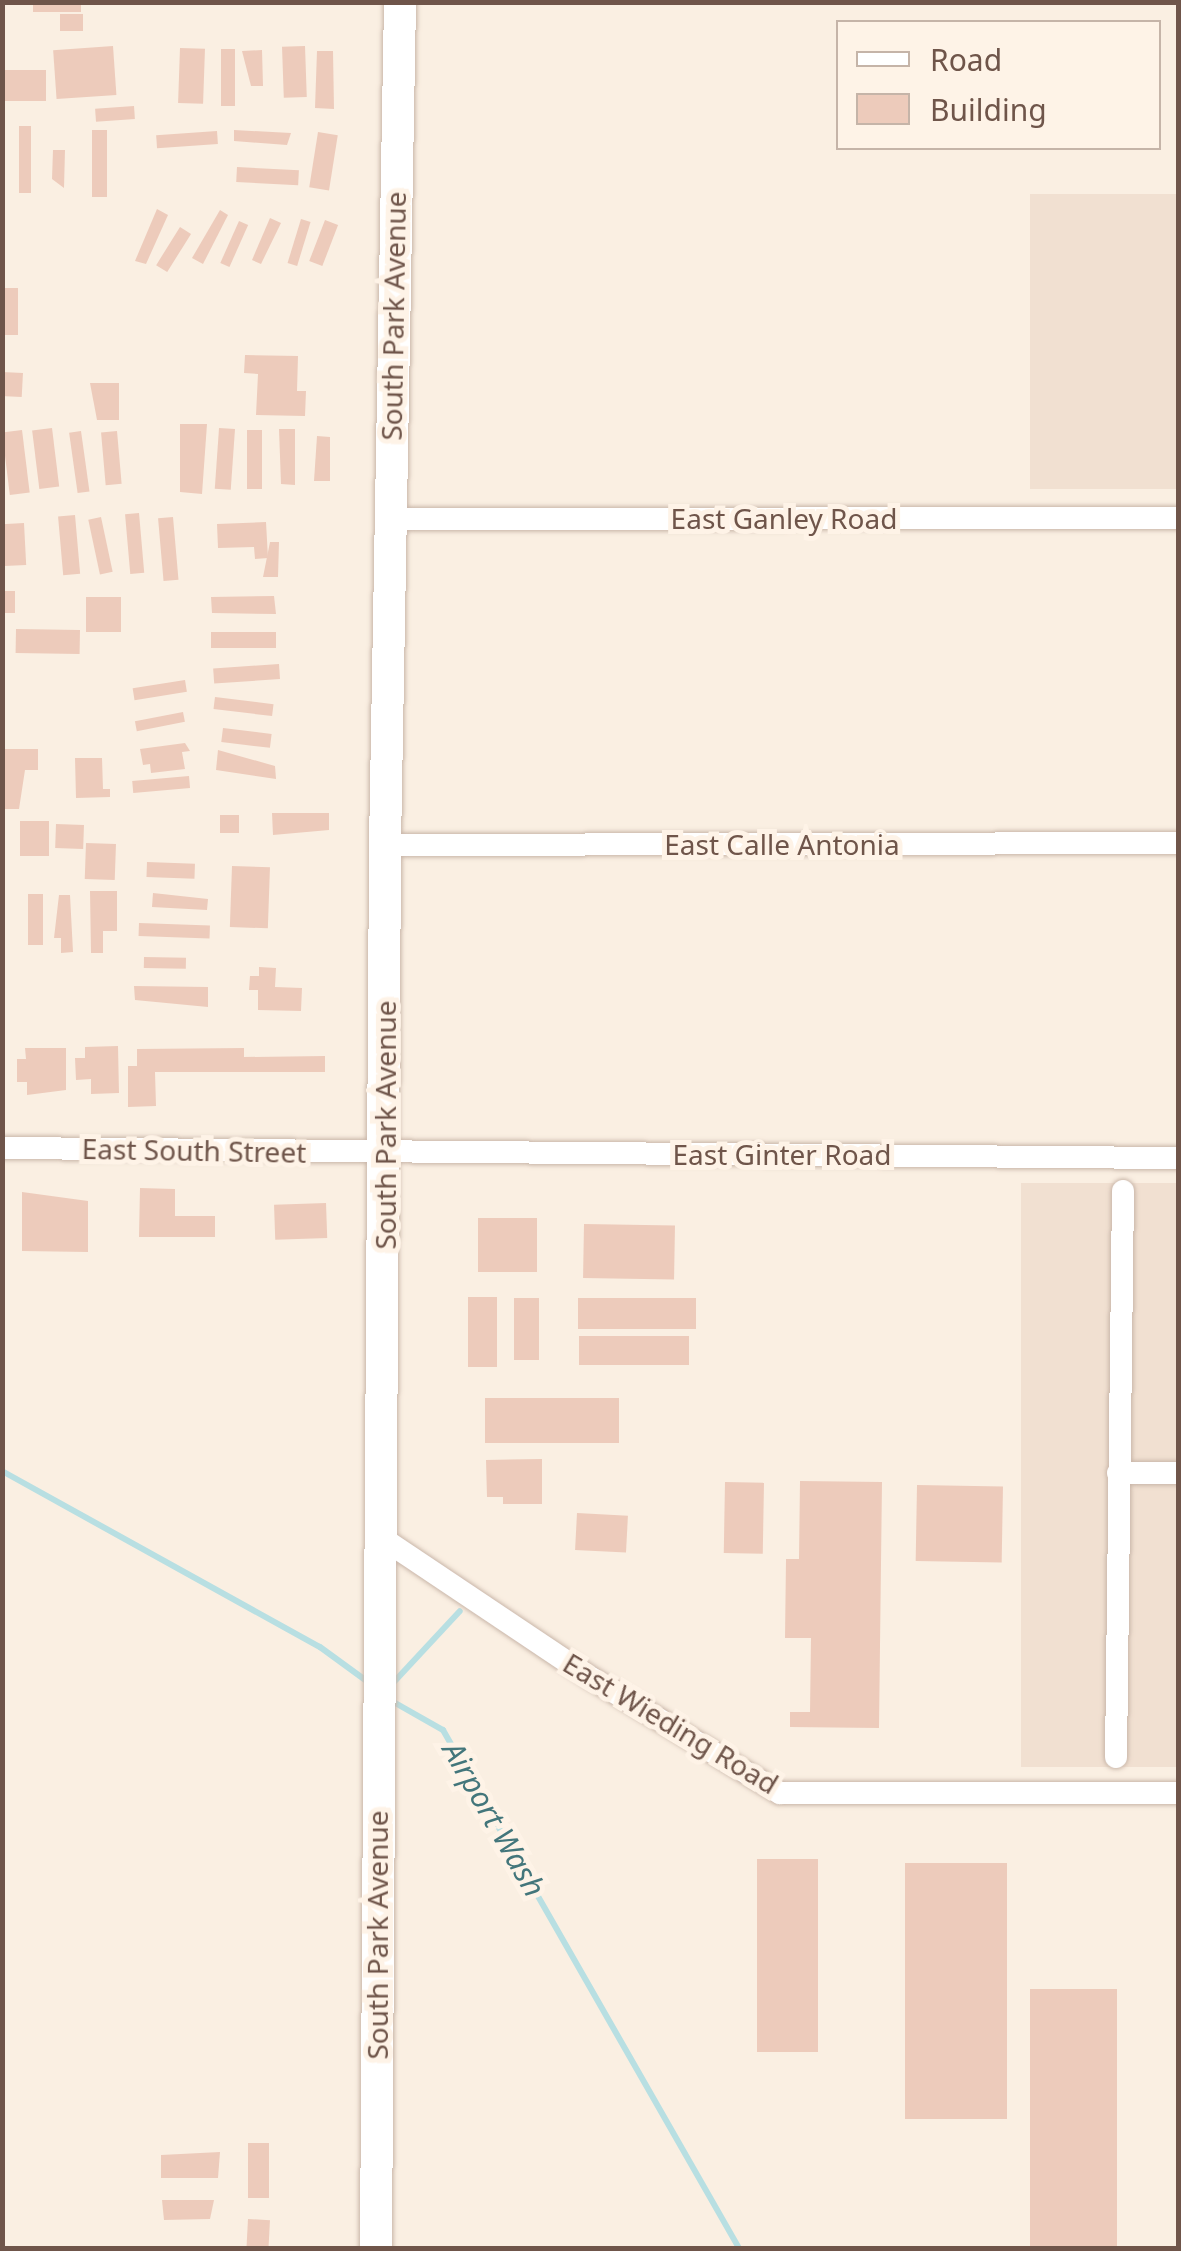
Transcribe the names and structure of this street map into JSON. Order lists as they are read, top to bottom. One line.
{"streets":{"main road":["South Park Avenue"],"street":["East Ganley Road","East Calle Antonia","East South Street","East Ginter Road","East Wieding Road"]},"crossings":[["South Park Avenue","East Ganley Road"],["South Park Avenue","East Calle Antonia"],["South Park Avenue","East South Street"],["South Park Avenue","East Ginter Road"],["South Park Avenue","East Wieding Road"],["East South Street","East Ginter Road"]],"water":["Airport Wash"],"legend":["Road","Building"]}
